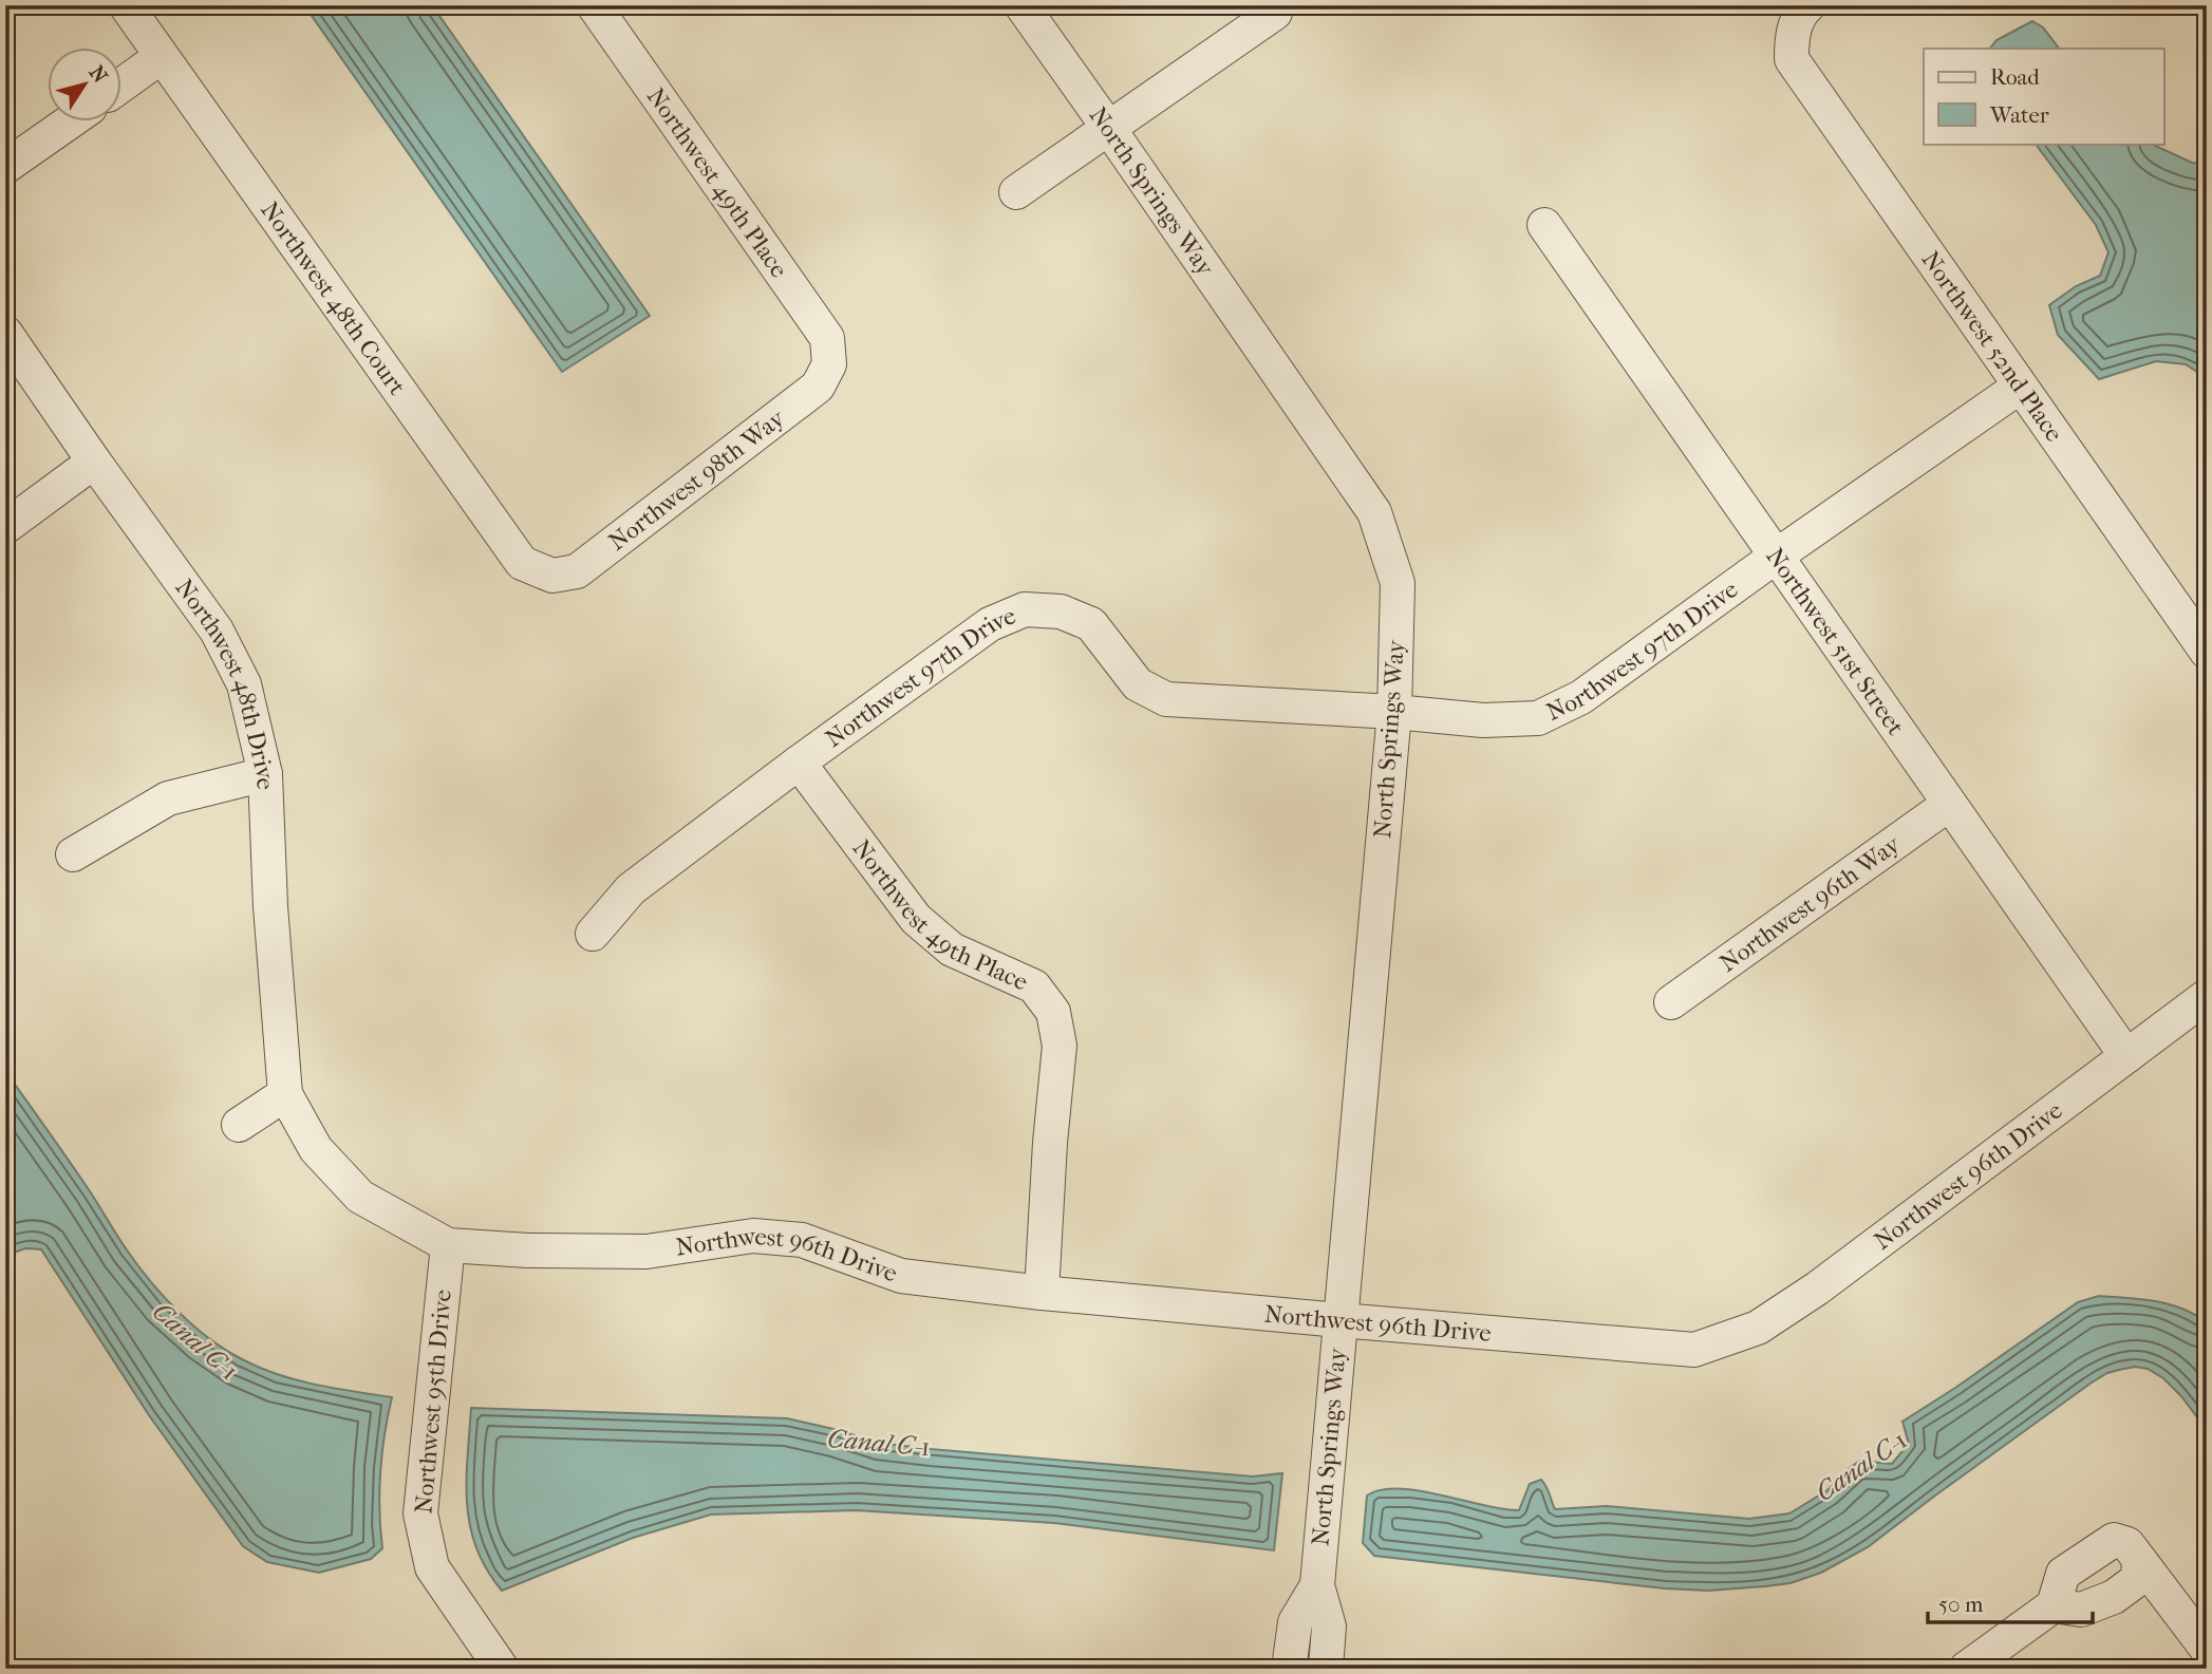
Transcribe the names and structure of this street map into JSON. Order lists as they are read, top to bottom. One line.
{"streets":{"street":["Northwest 49th Place","North Springs Way","Northwest 48th Court","Northwest 52nd Place","Northwest 98th Way","Northwest 51st Street","Northwest 97th Drive","Northwest 48th Drive","Northwest 96th Way","Northwest 96th Drive","Northwest 95th Drive"]},"crossings":[["Northwest 49th Place","Northwest 98th Way"],["Northwest 49th Place","Northwest 97th Drive"],["Northwest 49th Place","Northwest 96th Drive"],["North Springs Way","Northwest 97th Drive"],["North Springs Way","Northwest 96th Drive"],["Northwest 48th Court","Northwest 98th Way"],["Northwest 52nd Place","Northwest 97th Drive"],["Northwest 51st Street","Northwest 97th Drive"],["Northwest 51st Street","Northwest 96th Way"],["Northwest 51st Street","Northwest 96th Drive"],["Northwest 48th Drive","Northwest 96th Drive"],["Northwest 48th Drive","Northwest 95th Drive"],["Northwest 96th Drive","Northwest 95th Drive"]],"water":["Canal C-1"],"legend":["Road","Water"],"scale_bar":"50 m","north":"top right"}
